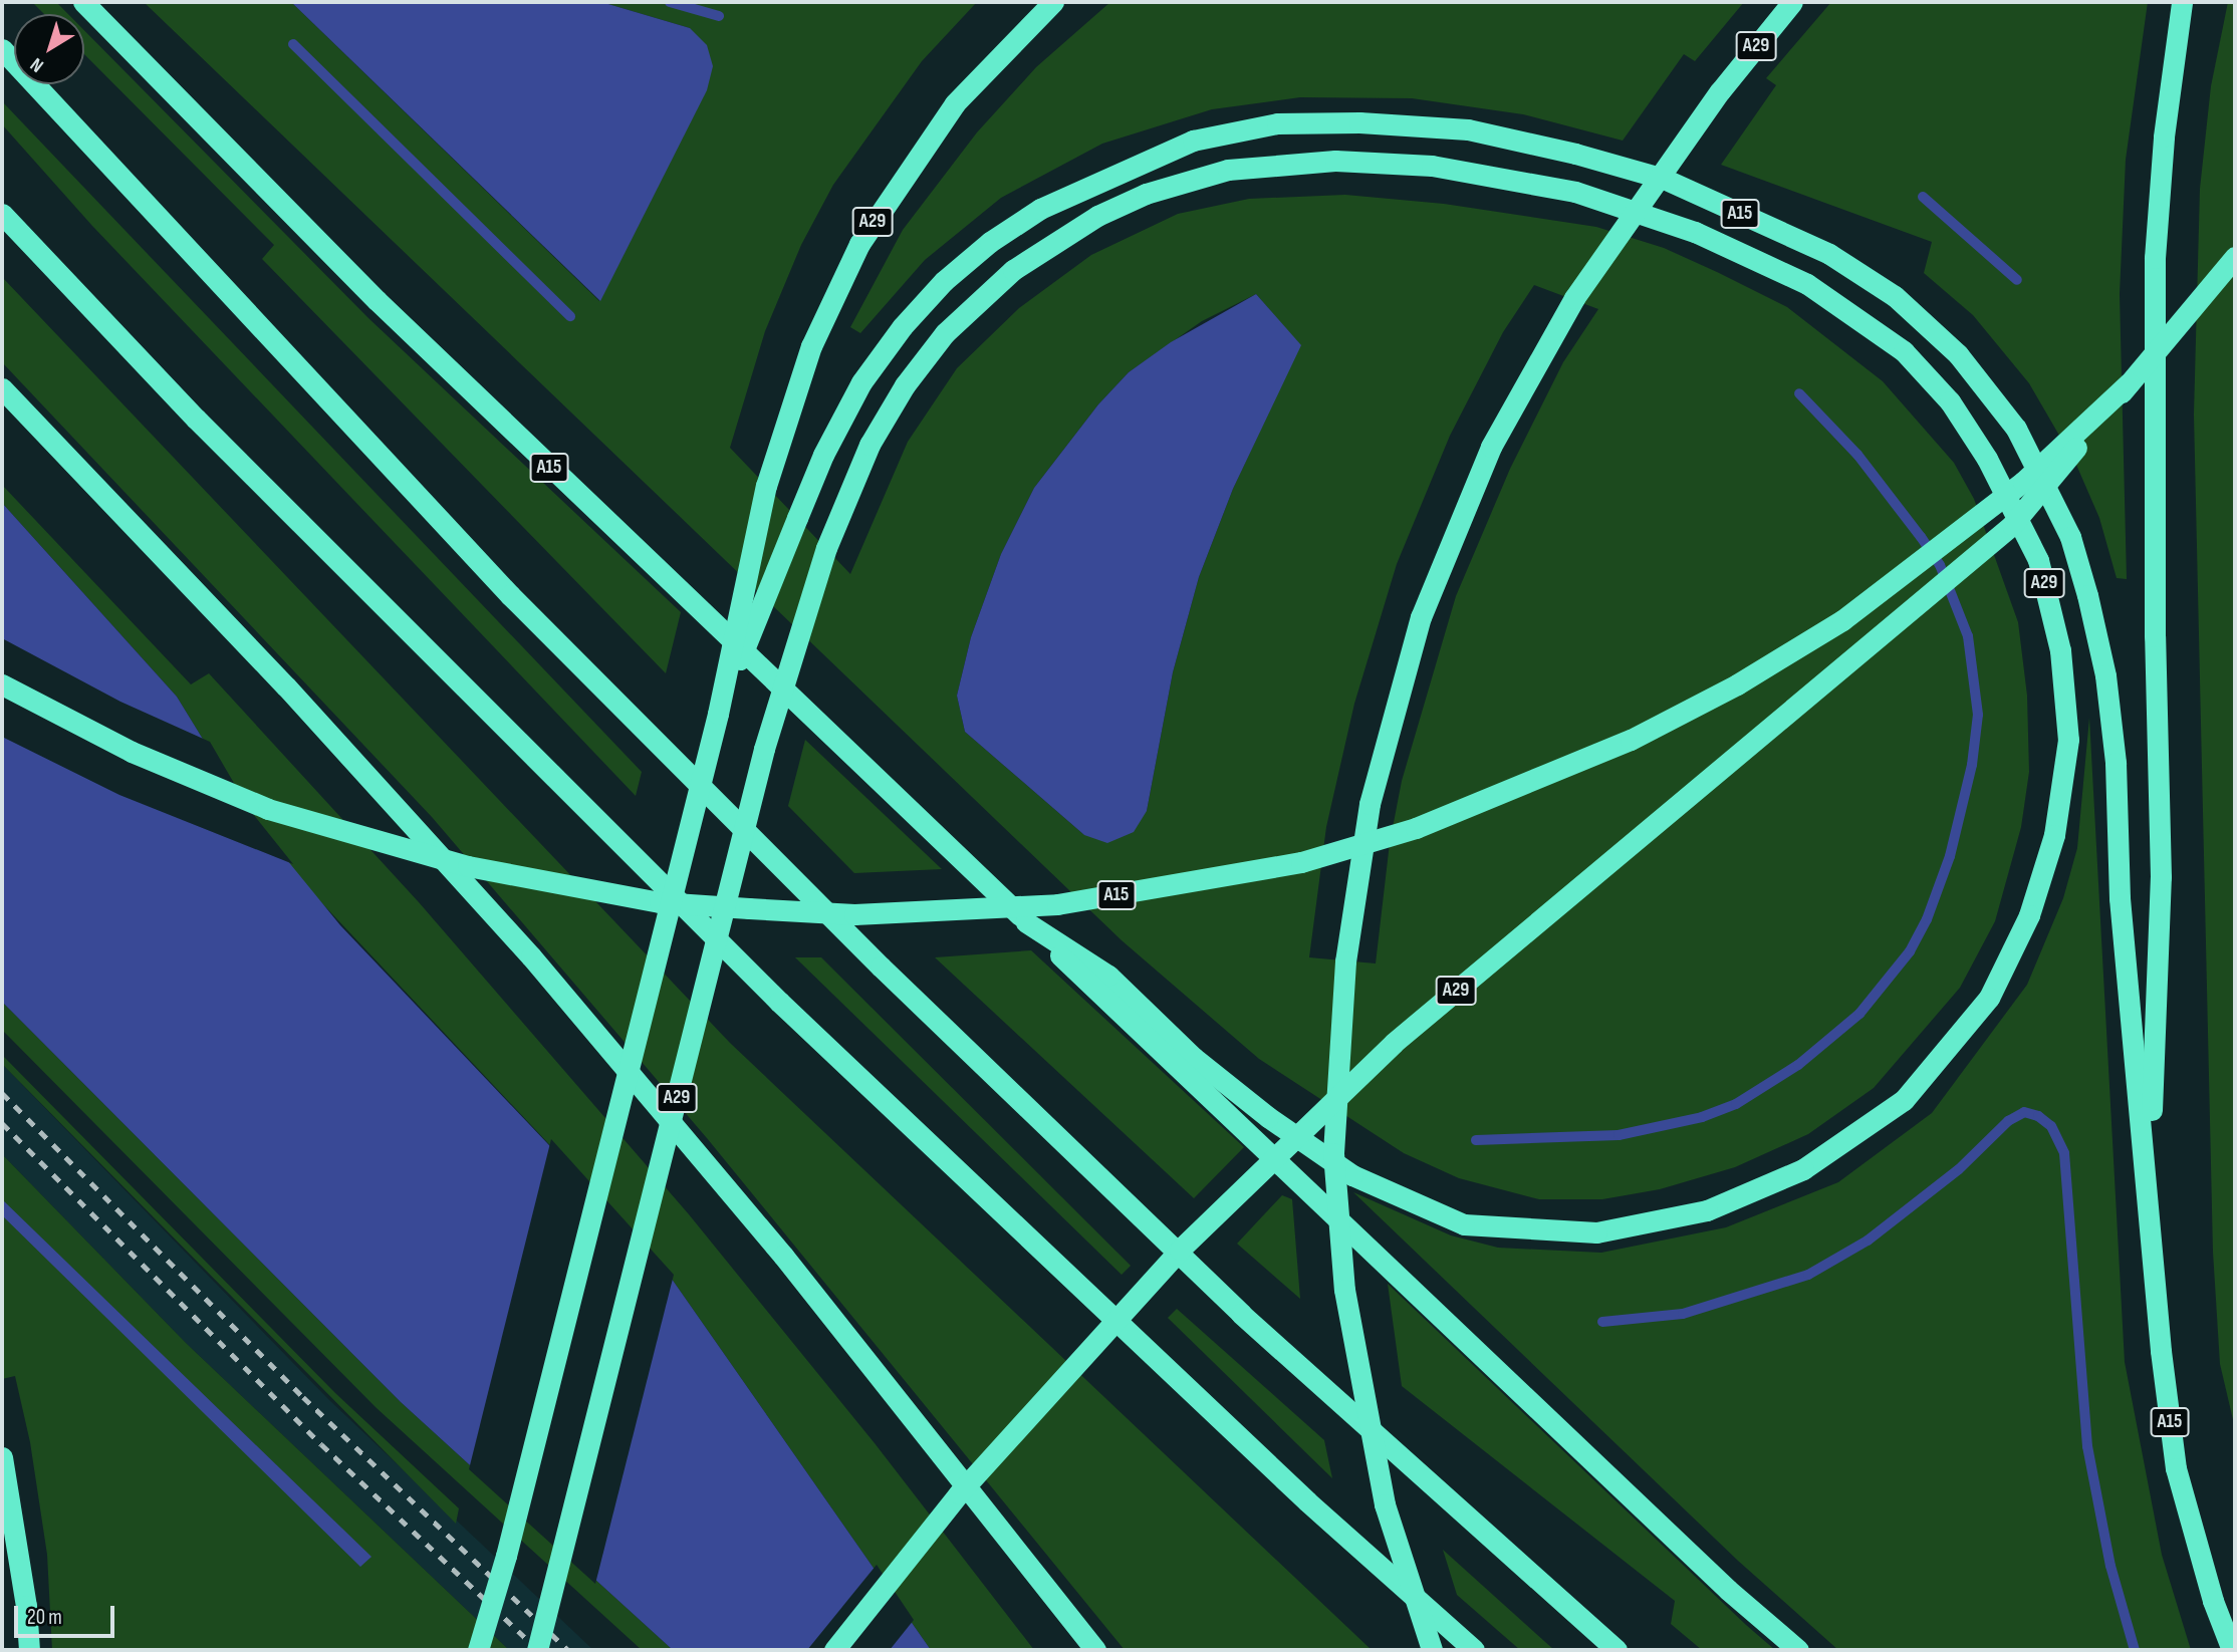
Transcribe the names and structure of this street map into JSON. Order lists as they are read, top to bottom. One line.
{"streets":{"highway":["A29","A15"]},"crossings":[["A29","A15"]],"scale_bar":"20 m","north":"bottom left"}
